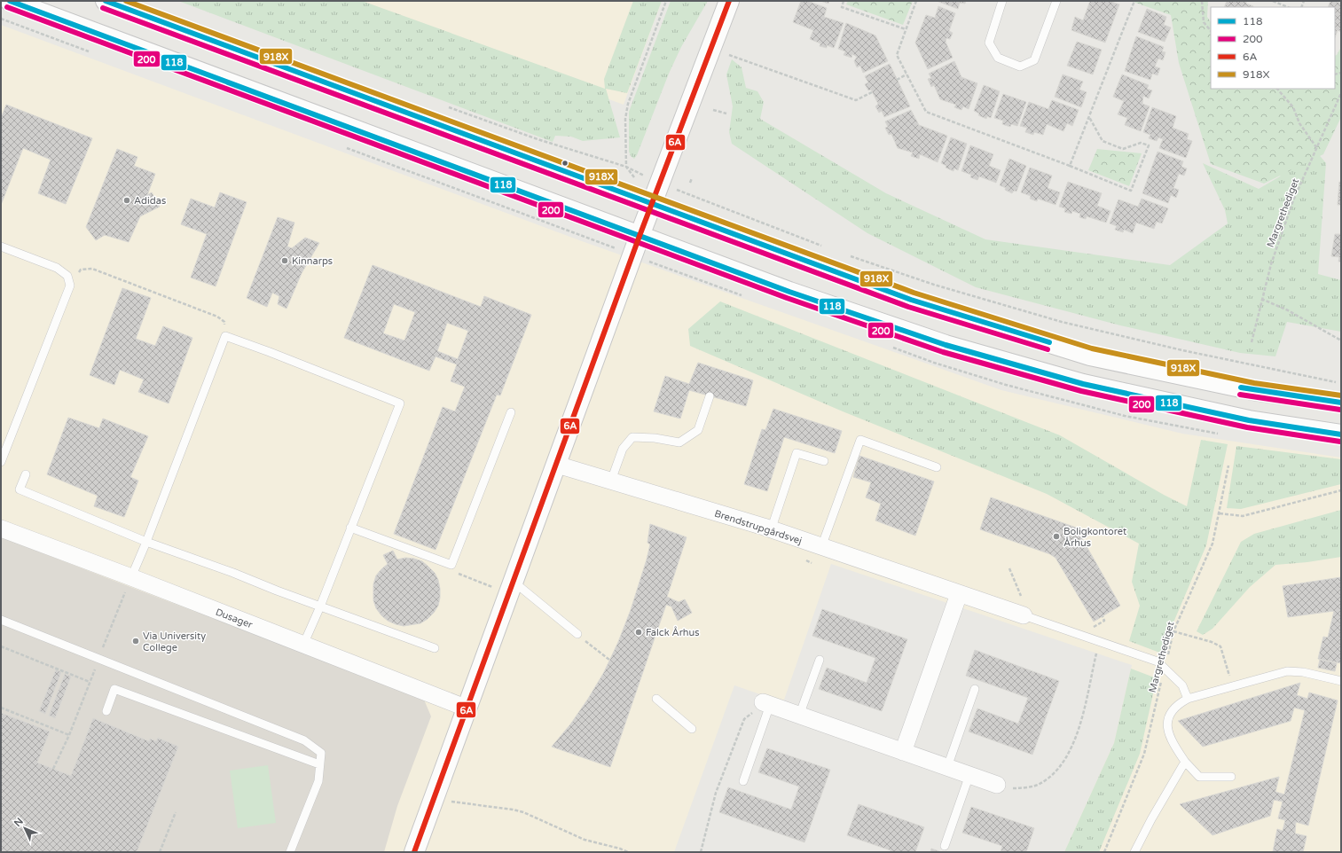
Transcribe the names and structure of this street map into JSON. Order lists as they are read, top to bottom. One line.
{"streets":{"street":["Brendstrupgårdsvej","Dusager"],"path":["Margrethediget"]},"places":["Adidas","Kinnarps","Boligkontoret Århus","Falck Århus","Via University College"],"lines":["transit line 118","transit line 6A","transit line 918X","transit line 200"],"legend":["118","200","6A","918X"],"north":"top left"}
